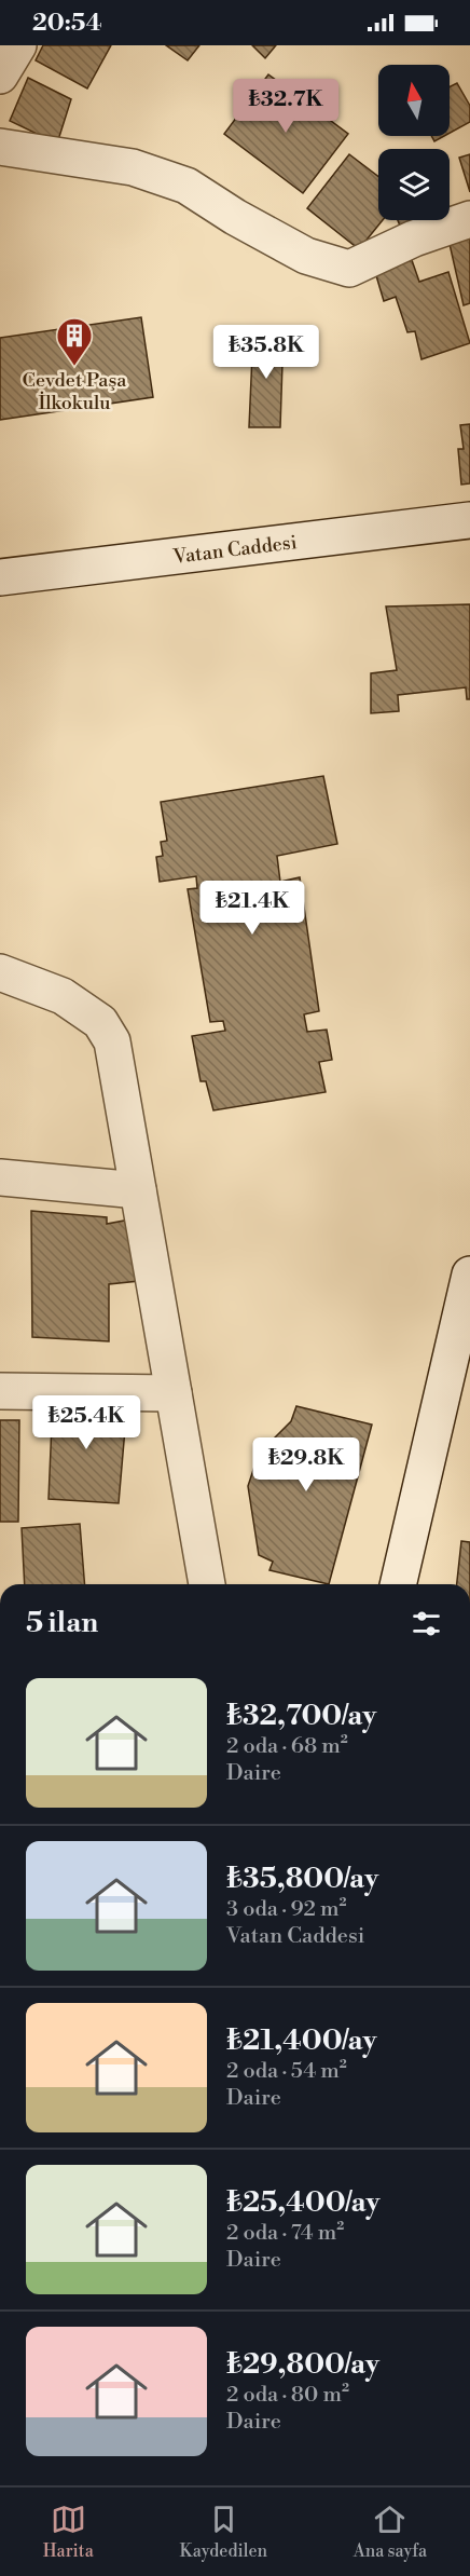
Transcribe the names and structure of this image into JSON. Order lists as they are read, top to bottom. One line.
{"streets":{"street":["Vatan Caddesi"]},"places":{"building":["Cevdet Paşa İlkokulu"]},"north":"top","page":{"status":"20:54","price":["₺32.7K","₺35.8K","₺21.4K","₺25.4K","₺29.8K"],"heading":"5 ilan","list":[{"name":"₺32,700/ay","note":"2 oda · 68 m² · Daire"},{"name":"₺35,800/ay","note":"3 oda · 92 m² · Vatan Caddesi"},{"name":"₺21,400/ay","note":"2 oda · 54 m² · Daire"},{"name":"₺25,400/ay","note":"2 oda · 74 m² · Daire"},{"name":"₺29,800/ay","note":"2 oda · 80 m² · Daire"}],"tabs":["Harita","Kaydedilen","Ana sayfa"]}}
